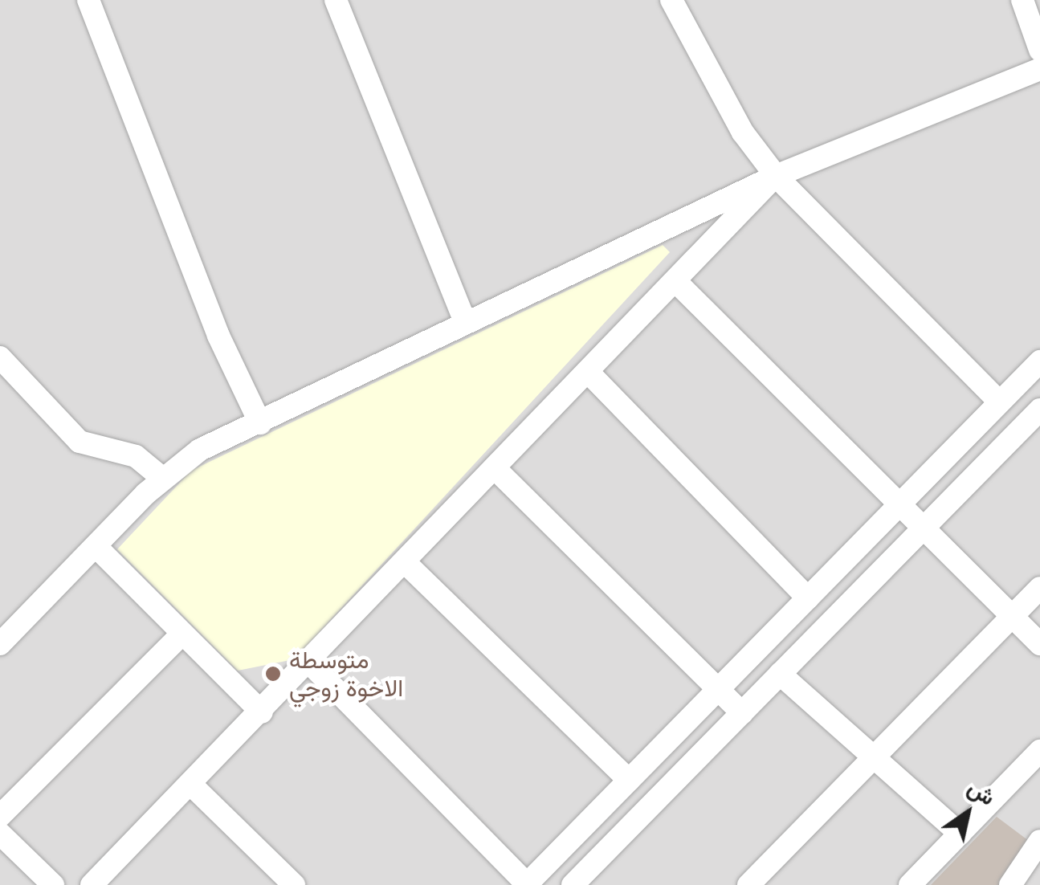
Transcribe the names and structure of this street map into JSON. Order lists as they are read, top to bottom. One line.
{"places":["متوسطة الاخوة زوجي"],"north":"top right"}
